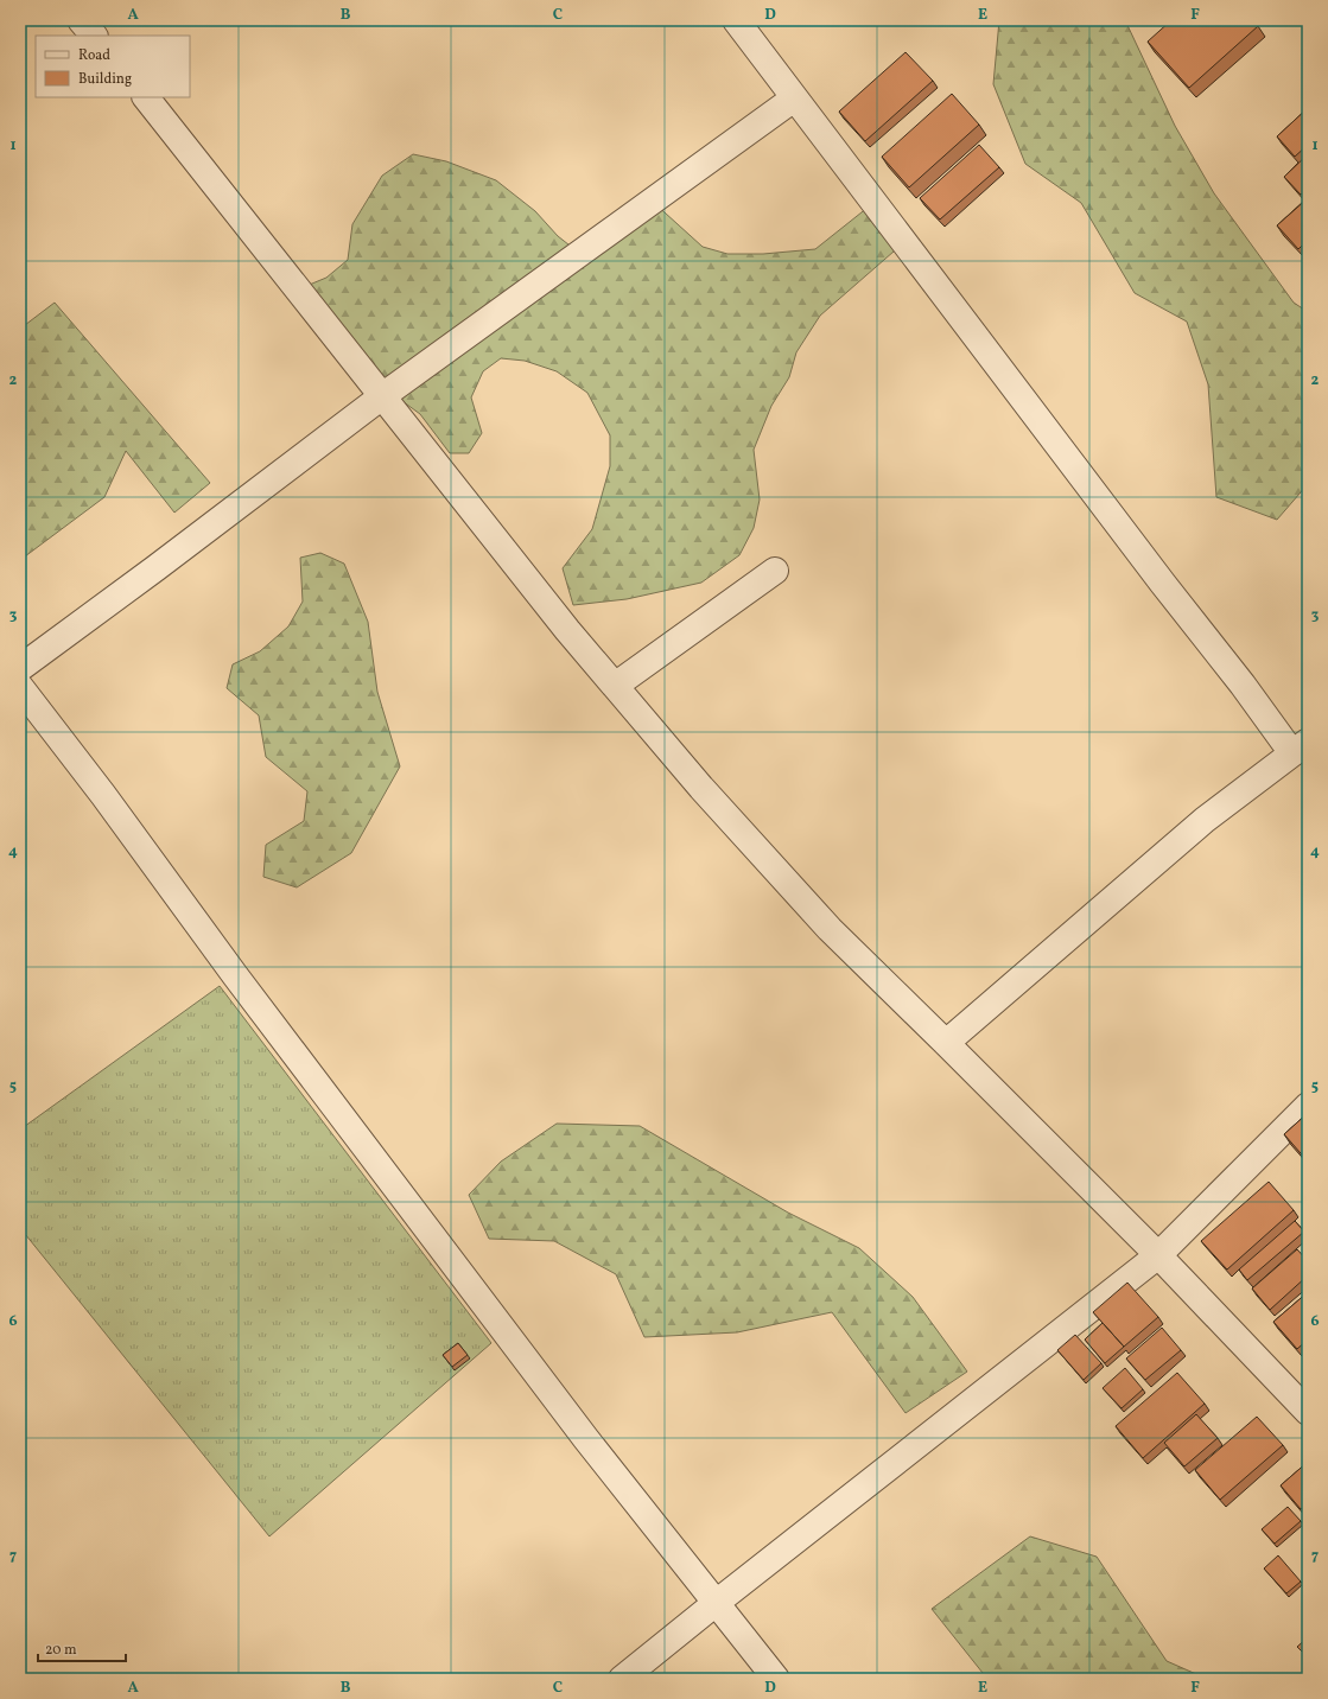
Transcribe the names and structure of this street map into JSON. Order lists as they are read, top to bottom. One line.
{"legend":["Road","Building"],"scale_bar":"20 m","grid":{"columns":["A","B","C","D","E","F"],"rows":["1","2","3","4","5","6","7"]}}
